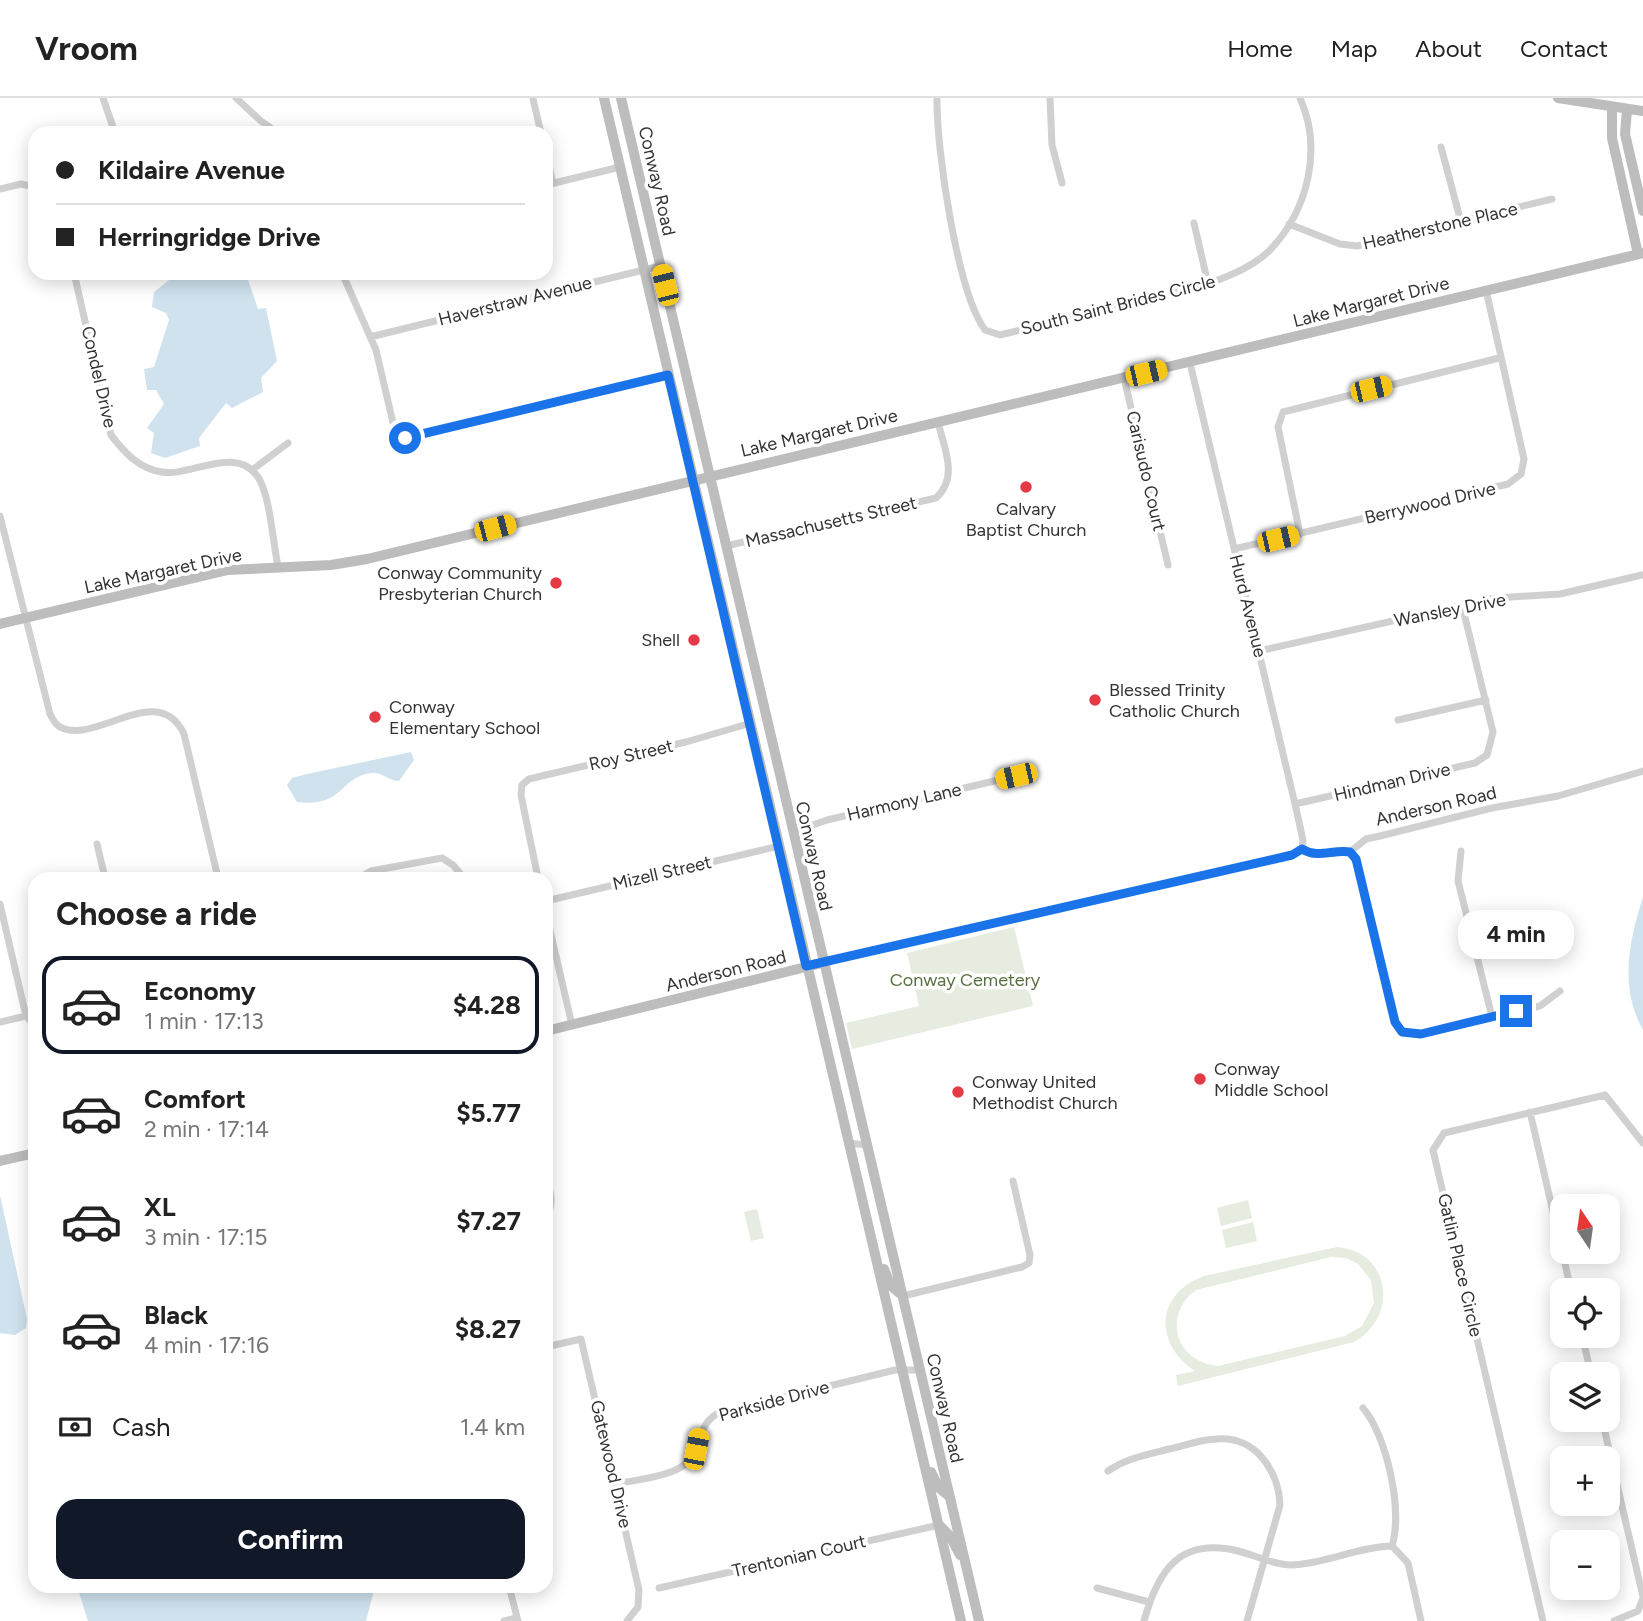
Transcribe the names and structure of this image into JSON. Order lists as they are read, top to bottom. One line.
{"streets":{"main road":["Conway Road","Lake Margaret Drive","Anderson Road"],"street":["Heatherstone Place","Haverstraw Avenue","South Saint Brides Circle","Condel Drive","Carisudo Court","Berrywood Drive","Massachusetts Street","Hurd Avenue","Wansley Drive","Roy Street","Hindman Drive","Harmony Lane","Mizell Street","Gatlin Place Circle","Parkside Drive","Gatewood Drive","Trentonian Court"]},"crossings":[["Conway Road","Haverstraw Avenue"],["Conway Road","Lake Margaret Drive"],["Conway Road","Massachusetts Street"],["Conway Road","Roy Street"],["Conway Road","Harmony Lane"],["Conway Road","Anderson Road"],["Conway Road","Mizell Street"],["Conway Road","Parkside Drive"],["Conway Road","Trentonian Court"],["Heatherstone Place","South Saint Brides Circle"],["Lake Margaret Drive","Carisudo Court"],["Lake Margaret Drive","Berrywood Drive"],["Lake Margaret Drive","Massachusetts Street"],["Lake Margaret Drive","Hurd Avenue"],["Berrywood Drive","Hurd Avenue"],["Hurd Avenue","Wansley Drive"],["Hurd Avenue","Hindman Drive"],["Hurd Avenue","Anderson Road"],["Parkside Drive","Gatewood Drive"]],"parks":["Conway Cemetery"],"places":["Calvary Baptist Church","Conway Community Presbyterian Church","Shell","Blessed Trinity Catholic Church","Conway Elementary School","Conway Middle School","Conway United Methodist Church"],"north":"top","page":{"header":"Vroom","nav":["Home","Map","About","Contact"],"banner":["Kildaire Avenue","Herringridge Drive"],"heading":"Choose a ride","bubble":"4 min","list":[{"name":"Economy","note":"1 min · 17:13","value":"$4.28"},{"name":"Comfort","note":"2 min · 17:14","value":"$5.77"},{"name":"XL","note":"3 min · 17:15","value":"$7.27"},{"name":"Black","note":"4 min · 17:16","value":"$8.27"}],"map_buttons":["+","−"],"pay":["Cash","1.4 km"],"buttons":"Confirm"}}
